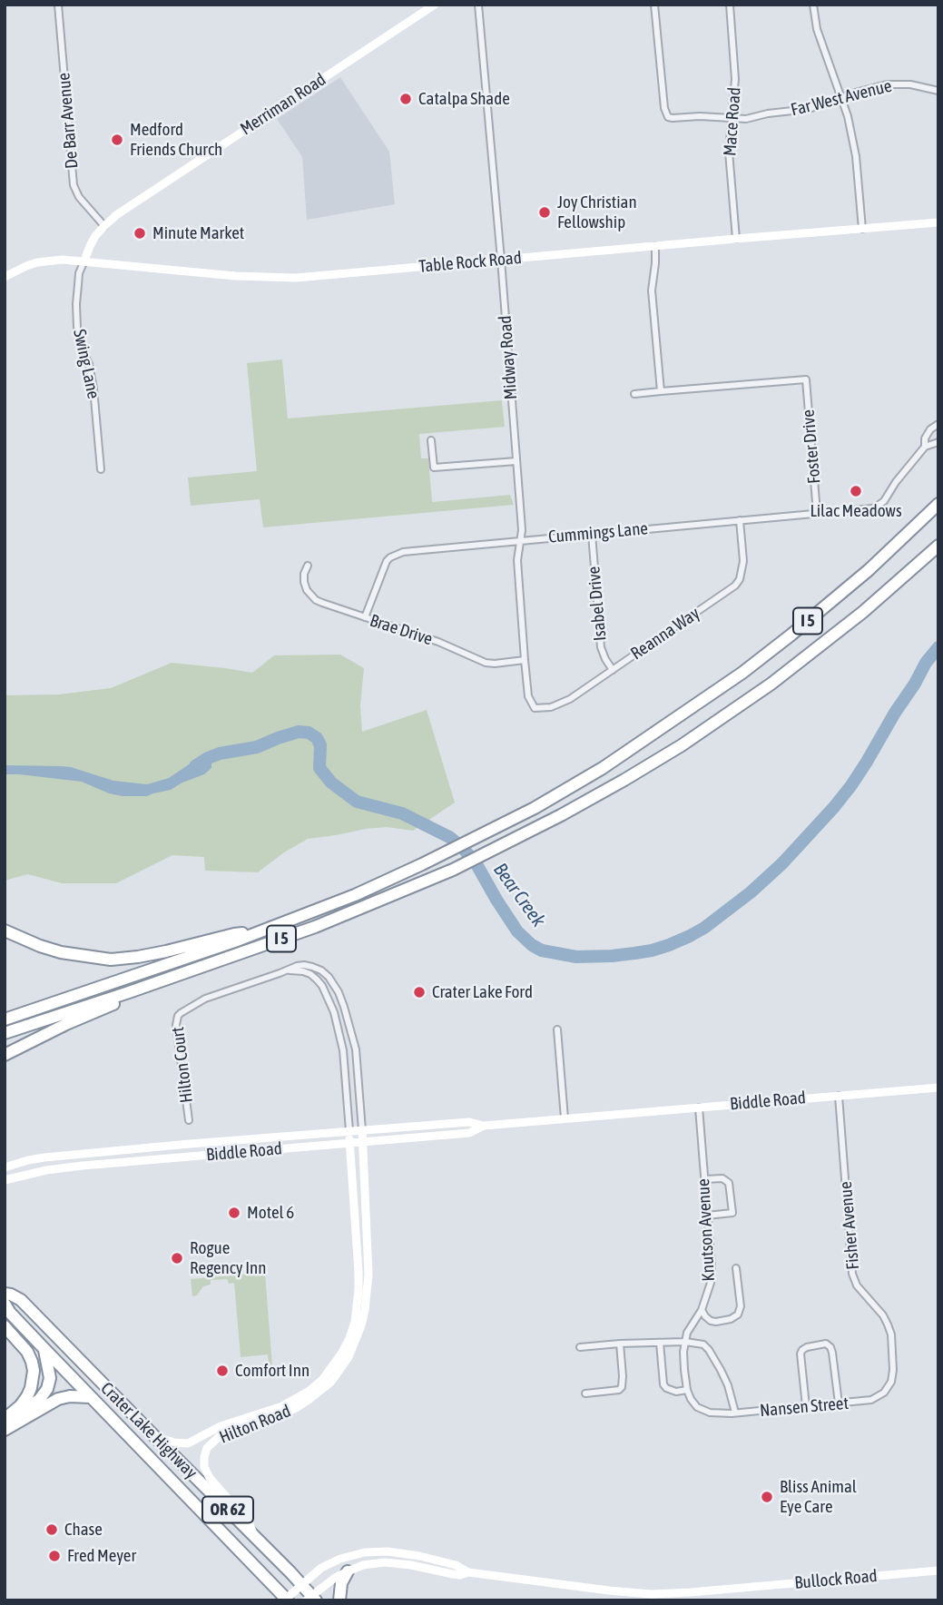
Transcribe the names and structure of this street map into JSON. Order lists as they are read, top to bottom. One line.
{"streets":{"highway":["I 5","Crater Lake Highway","OR 62"],"main road":["Merriman Road","Table Rock Road","Biddle Road","Hilton Road","Bullock Road"],"street":["Far West Avenue","De Barr Avenue","Mace Road","Midway Road","Swing Lane","Foster Drive","Cummings Lane","Isabel Drive","Brae Drive","Reanna Way","Hilton Court","Fisher Avenue","Knutson Avenue","Nansen Street"]},"crossings":[["Far West Avenue","Mace Road"],["Merriman Road","De Barr Avenue"],["Merriman Road","Table Rock Road"],["Merriman Road","Swing Lane"],["Mace Road","Table Rock Road"],["Table Rock Road","Midway Road"],["Table Rock Road","Swing Lane"],["Midway Road","Cummings Lane"],["Midway Road","Brae Drive"],["Midway Road","Reanna Way"],["Foster Drive","Cummings Lane"],["Cummings Lane","Isabel Drive"],["Cummings Lane","Brae Drive"],["Cummings Lane","Reanna Way"],["Isabel Drive","Reanna Way"],["Hilton Court","Biddle Road"],["Hilton Court","Hilton Road"],["Biddle Road","Fisher Avenue"],["Biddle Road","Knutson Avenue"],["Biddle Road","Hilton Road"],["Fisher Avenue","Nansen Street"],["Knutson Avenue","Nansen Street"],["Hilton Road","Crater Lake Highway"],["Crater Lake Highway","Bullock Road"]],"water":["Bear Creek"],"places":["Catalpa Shade","Medford Friends Church","Joy Christian Fellowship","Minute Market","Lilac Meadows","Crater Lake Ford","Motel 6","Rogue Regency Inn","Comfort Inn","Bliss Animal Eye Care","Chase","Fred Meyer"]}
